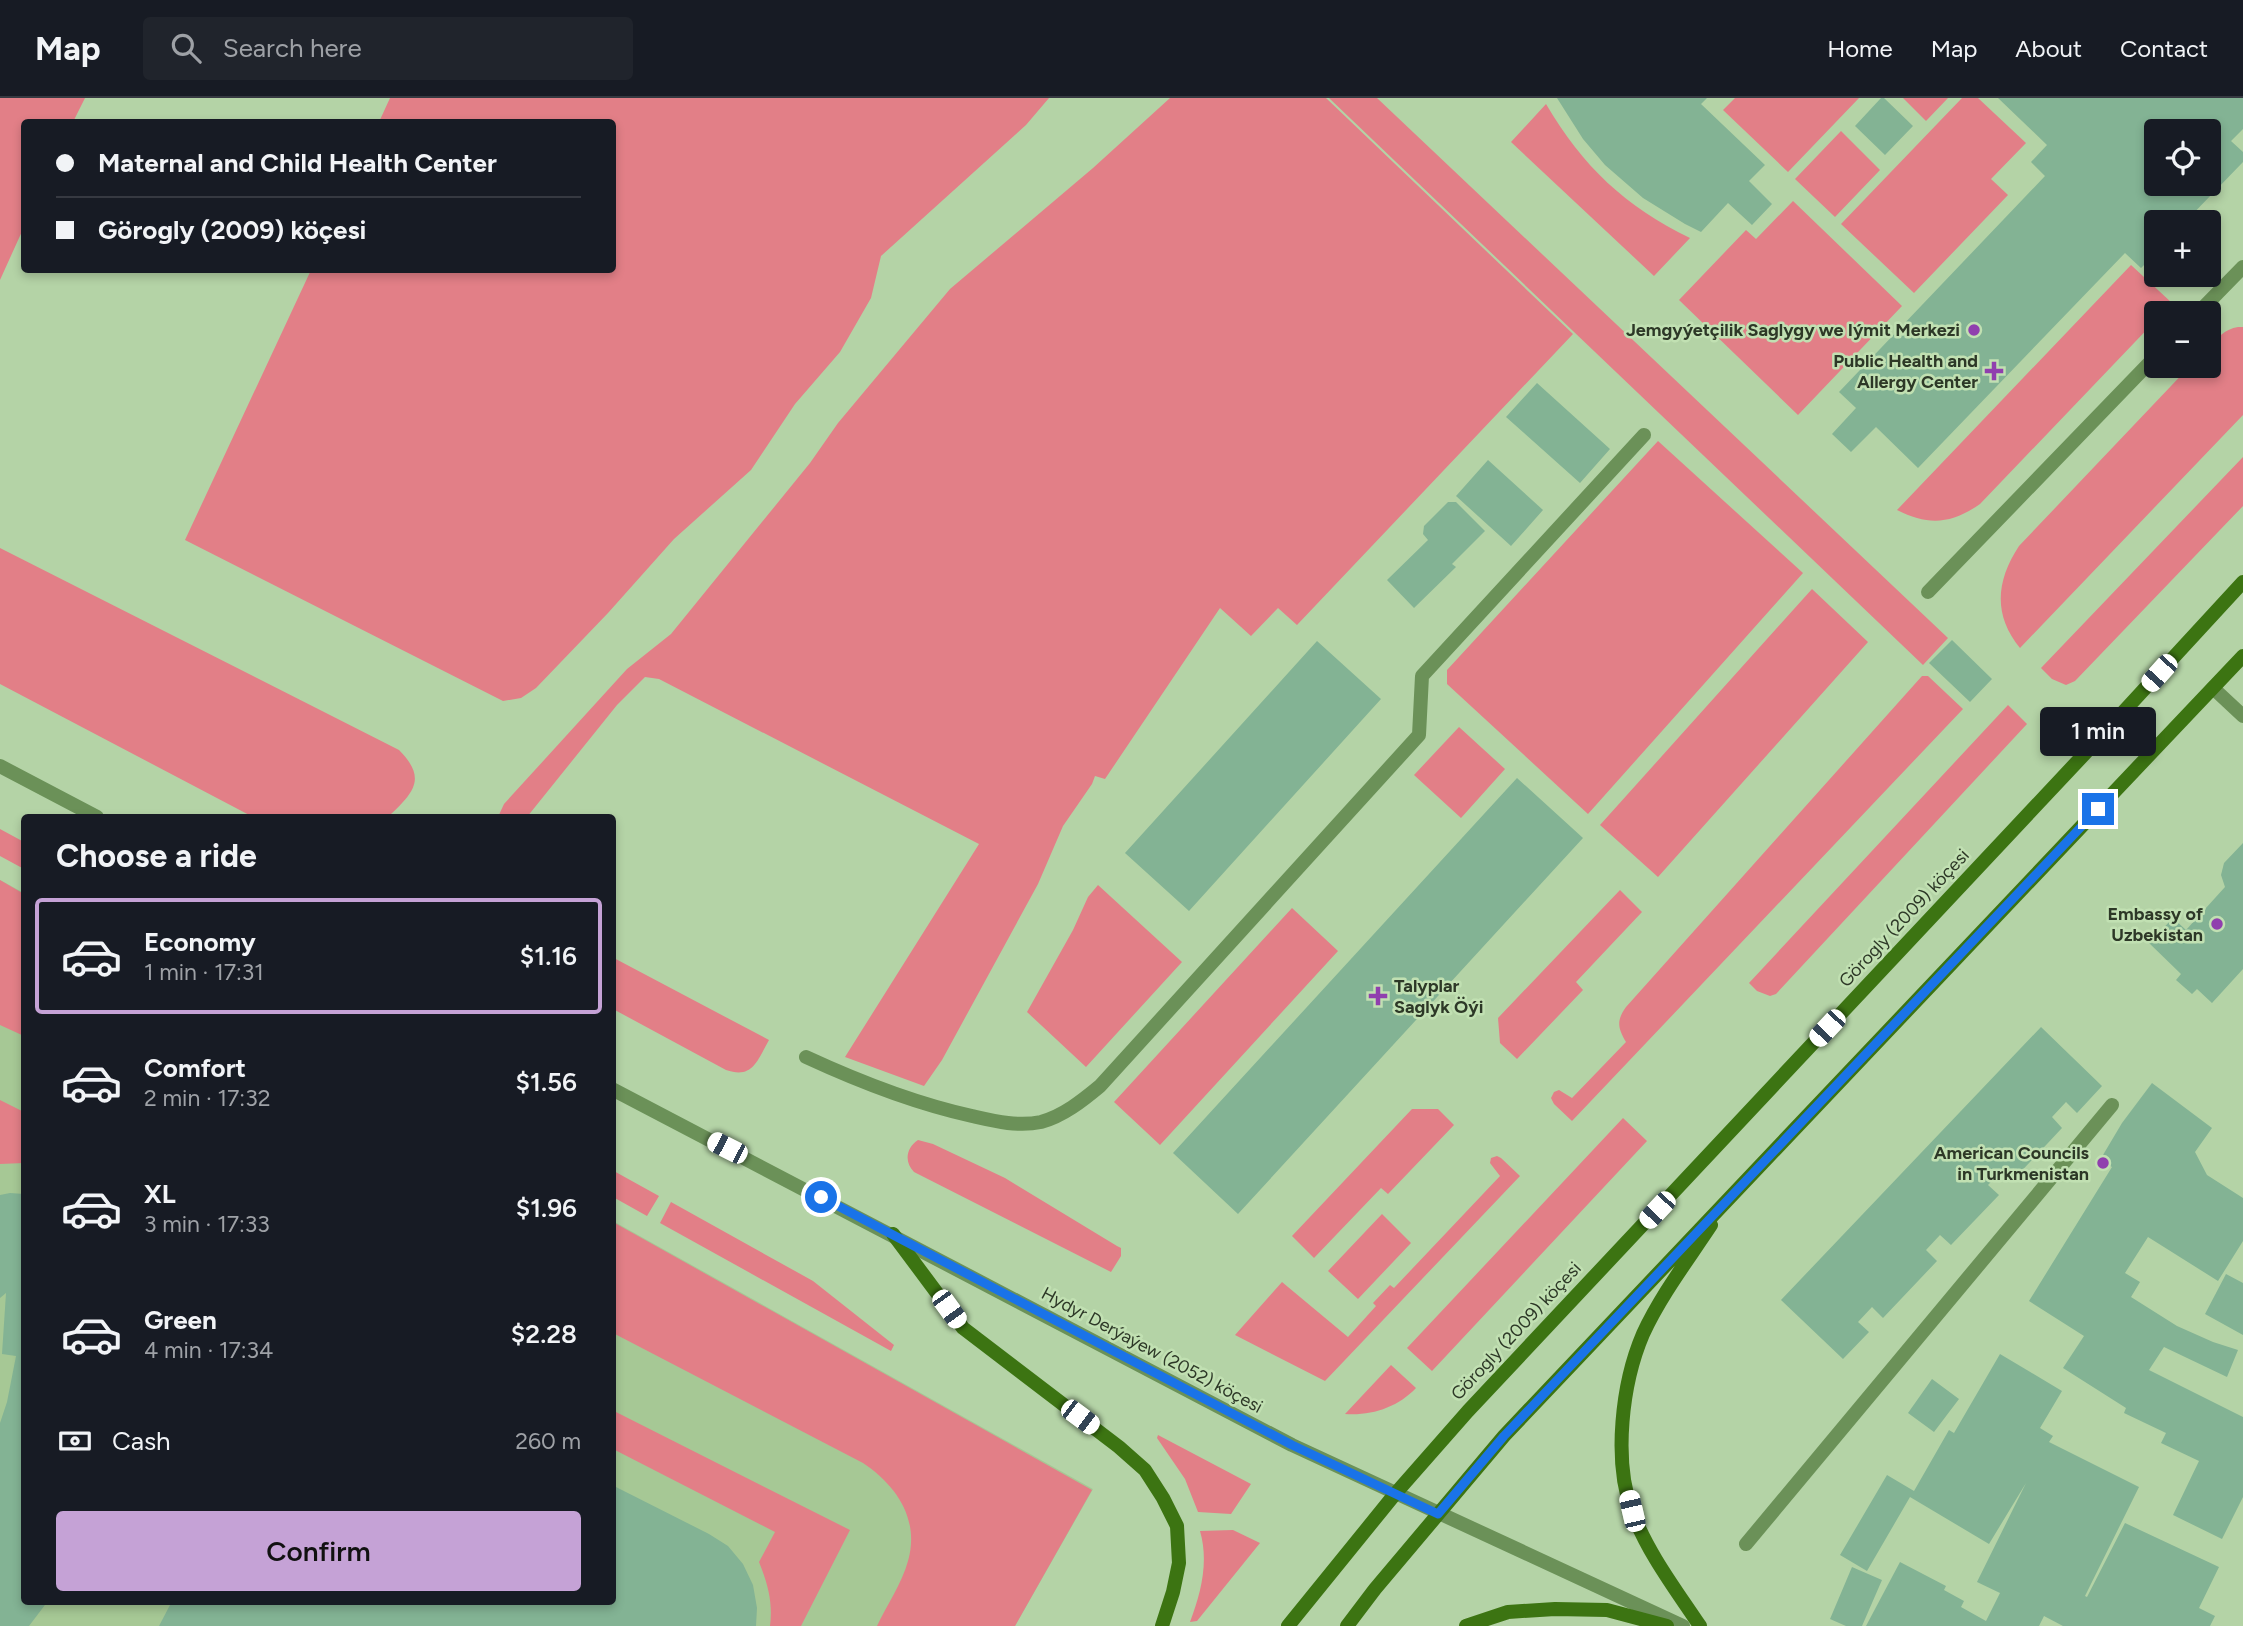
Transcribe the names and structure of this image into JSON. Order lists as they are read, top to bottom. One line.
{"streets":{"main road":["Görogly (2009) köçesi"],"street":["Hydyr Derýaýew (2052) köçesi"]},"crossings":[["Görogly (2009) köçesi","Hydyr Derýaýew (2052) köçesi"]],"places":{"other":["Jemgyýetçilik Saglygy we Iýmit Merkezi","Embassy of Uzbekistan","American Councils in Turkmenistan"],"health":["Public Health and Allergy Center","Talyplar Saglyk Öýi"]},"page":{"header":"Map","search":"Search here","nav":["Home","Map","About","Contact"],"map_buttons":["+","−"],"banner":["Maternal and Child Health Center","Görogly (2009) köçesi"],"bubble":"1 min","heading":"Choose a ride","list":[{"name":"Economy","note":"1 min · 17:31","value":"$1.16"},{"name":"Comfort","note":"2 min · 17:32","value":"$1.56"},{"name":"XL","note":"3 min · 17:33","value":"$1.96"},{"name":"Green","note":"4 min · 17:34","value":"$2.28"}],"pay":["Cash","260 m"],"buttons":"Confirm"}}
